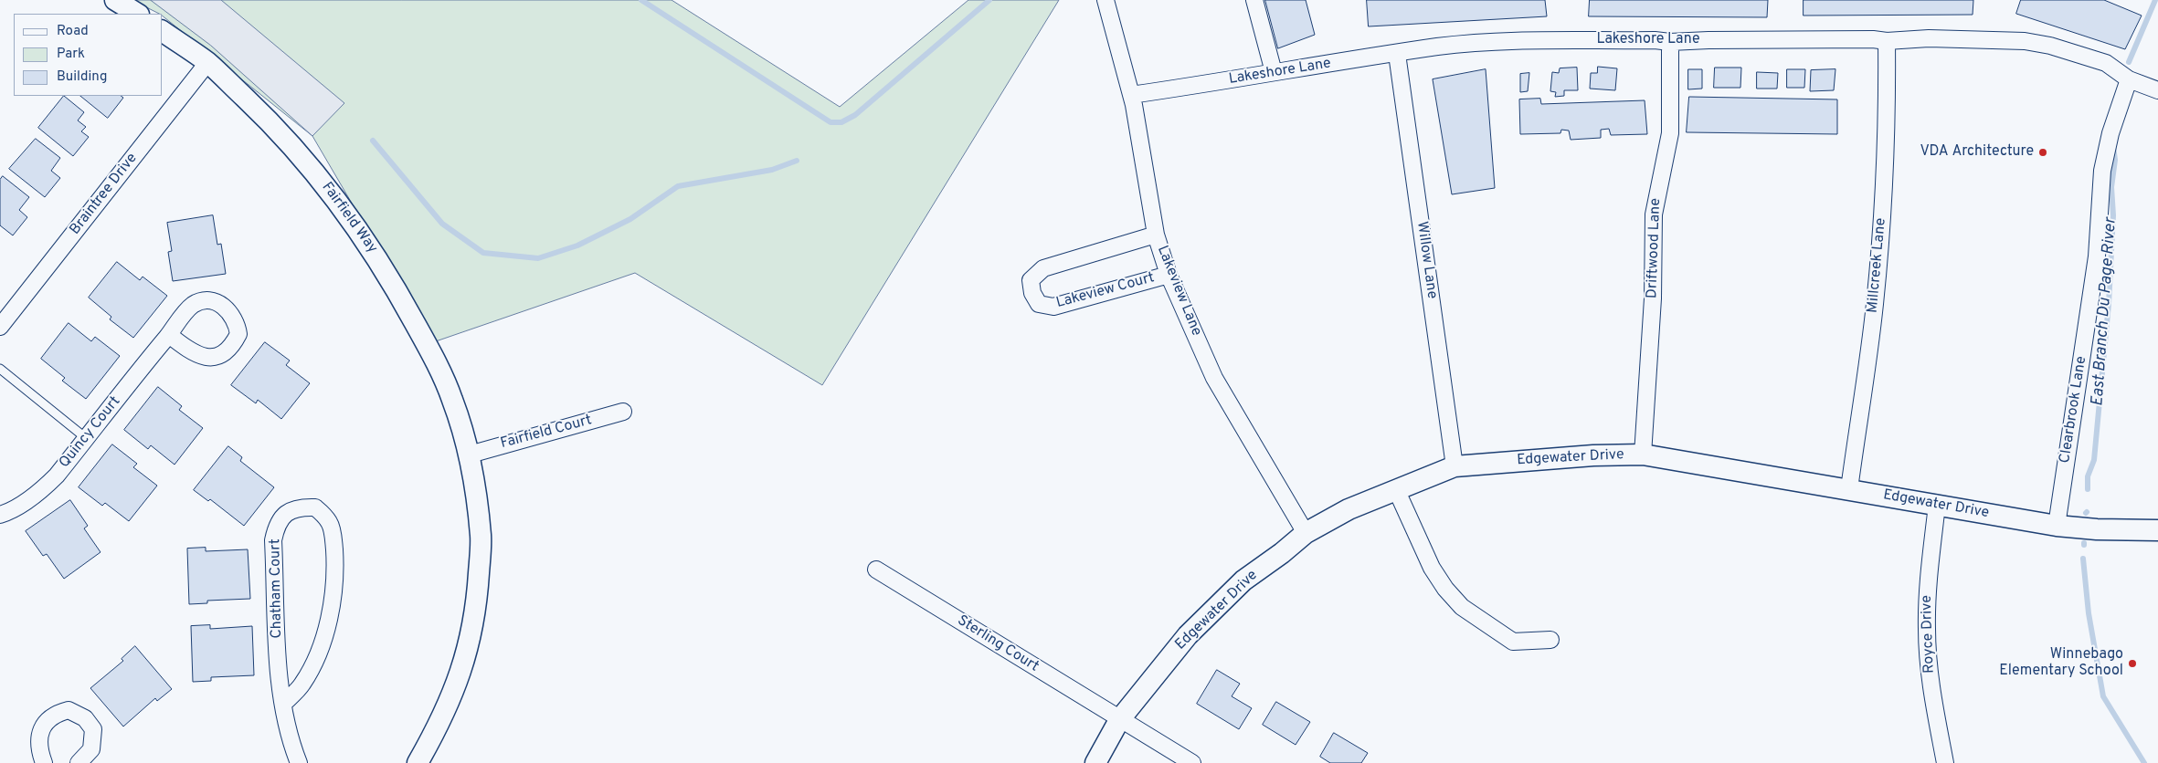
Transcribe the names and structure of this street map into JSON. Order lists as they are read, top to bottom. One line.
{"streets":{"street":["Lakeshore Lane","Braintree Drive","Fairfield Way","Driftwood Lane","Willow Lane","Millcreek Lane","Lakeview Court","Lakeview Lane","Clearbrook Lane","Quincy Court","Fairfield Court","Edgewater Drive","Chatham Court","Royce Drive","Sterling Court"]},"crossings":[["Lakeshore Lane","Driftwood Lane"],["Lakeshore Lane","Willow Lane"],["Lakeshore Lane","Millcreek Lane"],["Lakeshore Lane","Lakeview Lane"],["Lakeshore Lane","Clearbrook Lane"],["Braintree Drive","Fairfield Way"],["Fairfield Way","Fairfield Court"],["Driftwood Lane","Edgewater Drive"],["Willow Lane","Edgewater Drive"],["Millcreek Lane","Edgewater Drive"],["Lakeview Court","Lakeview Lane"],["Lakeview Lane","Edgewater Drive"],["Clearbrook Lane","Edgewater Drive"],["Edgewater Drive","Royce Drive"],["Edgewater Drive","Sterling Court"]],"water":["East Branch Du Page River"],"places":["VDA Architecture","Winnebago Elementary School"],"legend":["Road","Park","Building"]}
